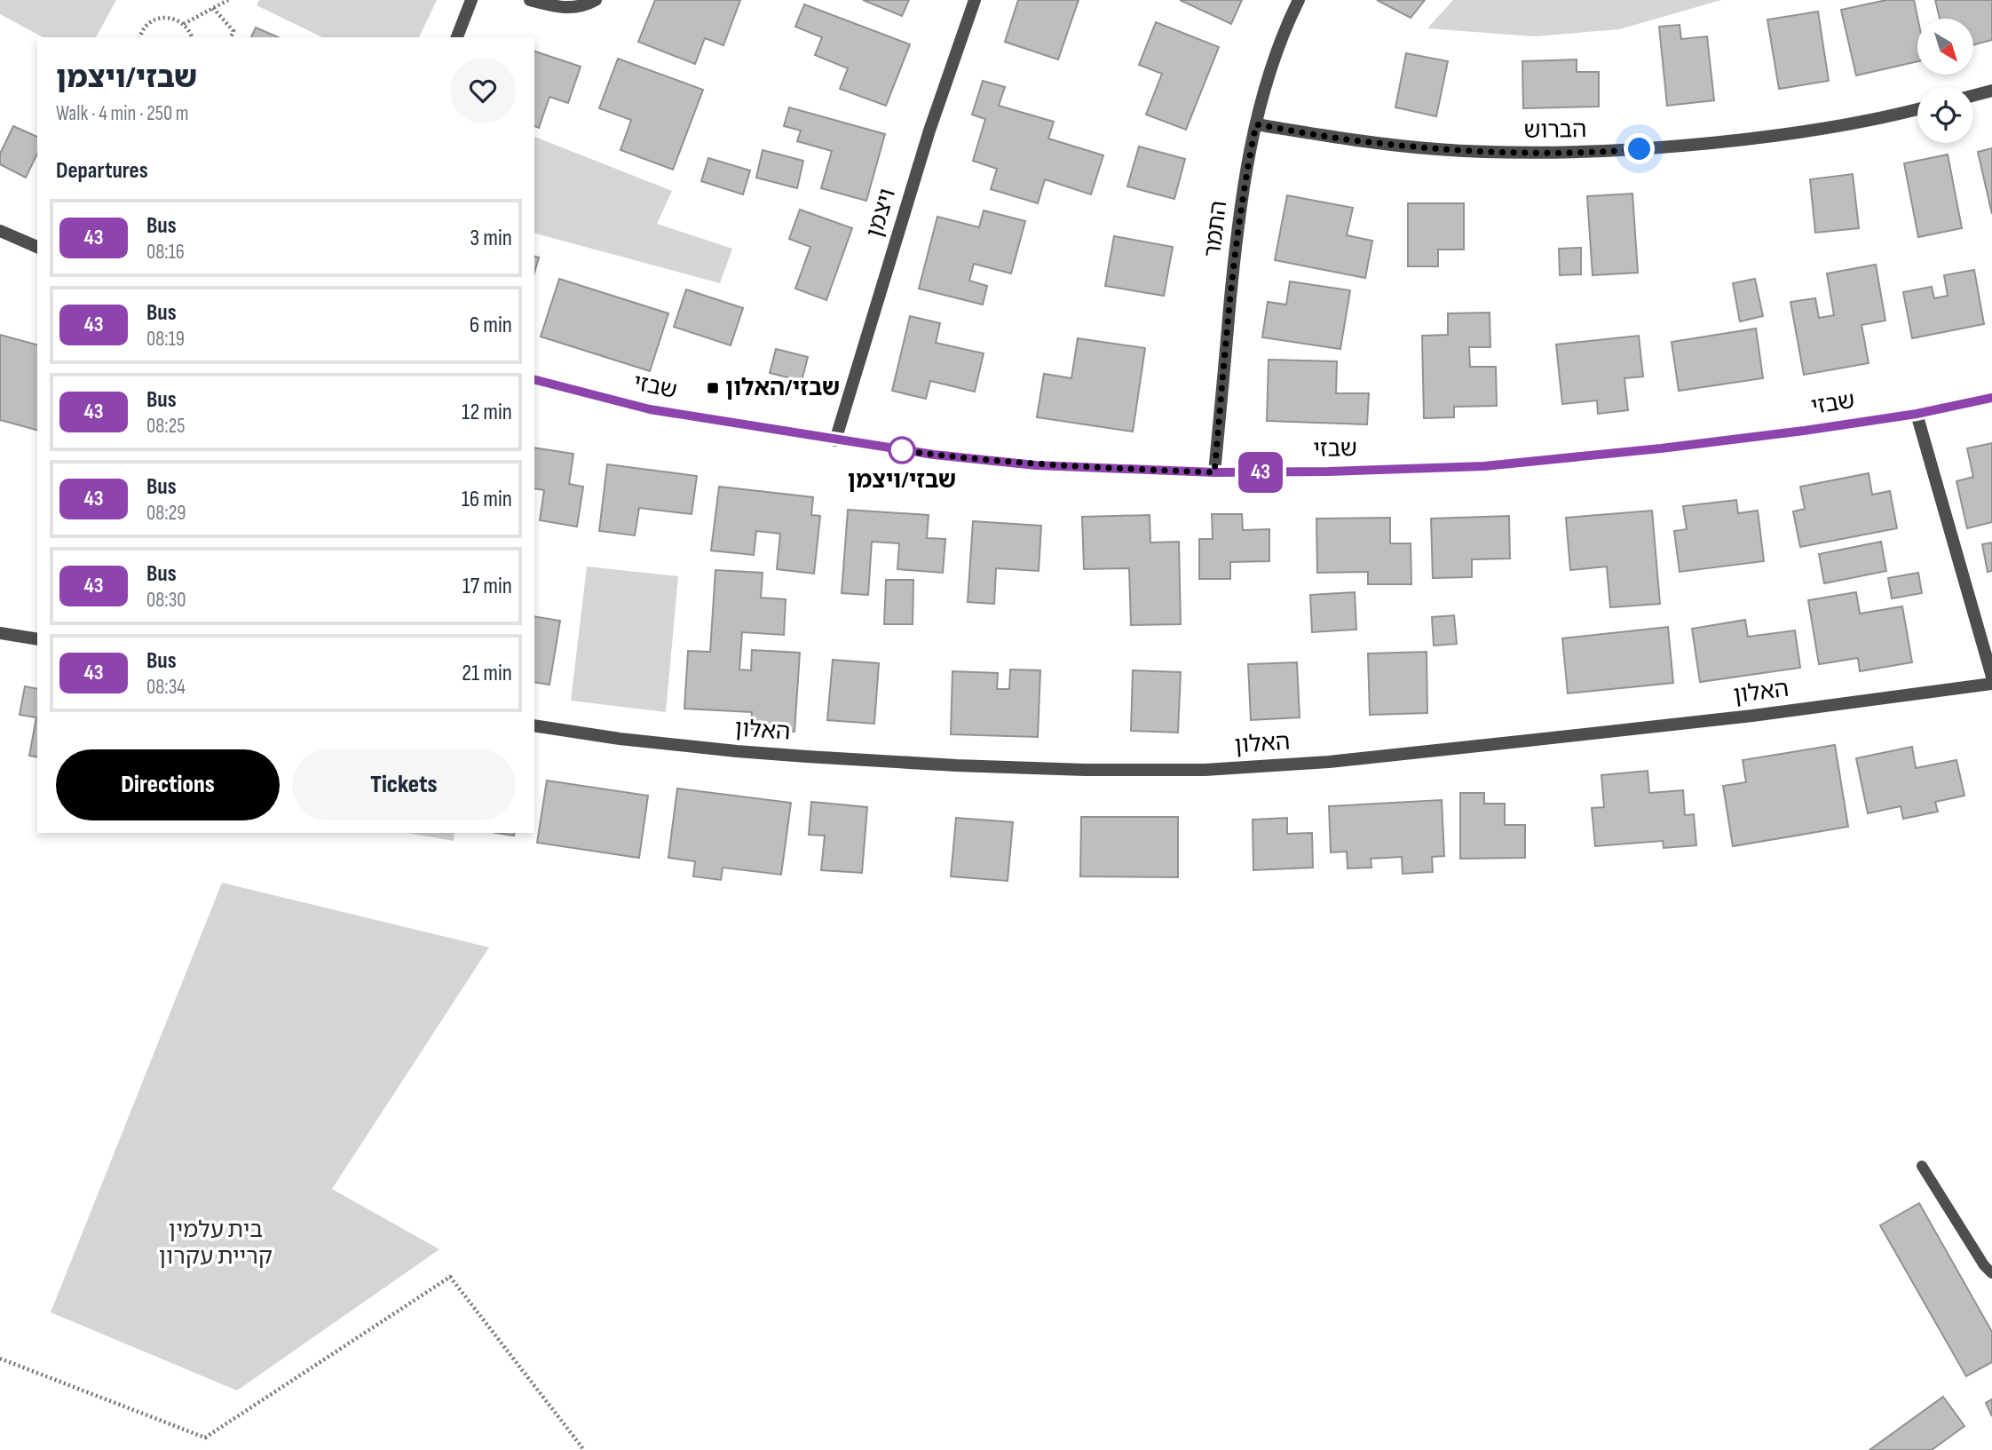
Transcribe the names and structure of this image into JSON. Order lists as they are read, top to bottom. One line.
{"streets":{"street":["הברוש","ויצמן","התמר","שבזי","האלון"]},"crossings":[["הברוש","התמר"],["ויצמן","שבזי"],["התמר","שבזי"]],"parks":["בית עלמין קריית עקרון"],"places":{"transit":["שבזי/האלון"],"other":["שבזי/ויצמן"]},"lines":["bus line 43"],"north":"bottom right","page":{"on_map":"43","heading":[["שבזי/ויצמן","Walk · 4 min · 250 m"],"Departures"],"list":[{"mark":"43","name":"Bus","note":"08:16","value":"3 min"},{"mark":"43","name":"Bus","note":"08:19","value":"6 min"},{"mark":"43","name":"Bus","note":"08:25","value":"12 min"},{"mark":"43","name":"Bus","note":"08:29","value":"16 min"},{"mark":"43","name":"Bus","note":"08:30","value":"17 min"},{"mark":"43","name":"Bus","note":"08:34","value":"21 min"}],"buttons":["Directions","Tickets"]}}
